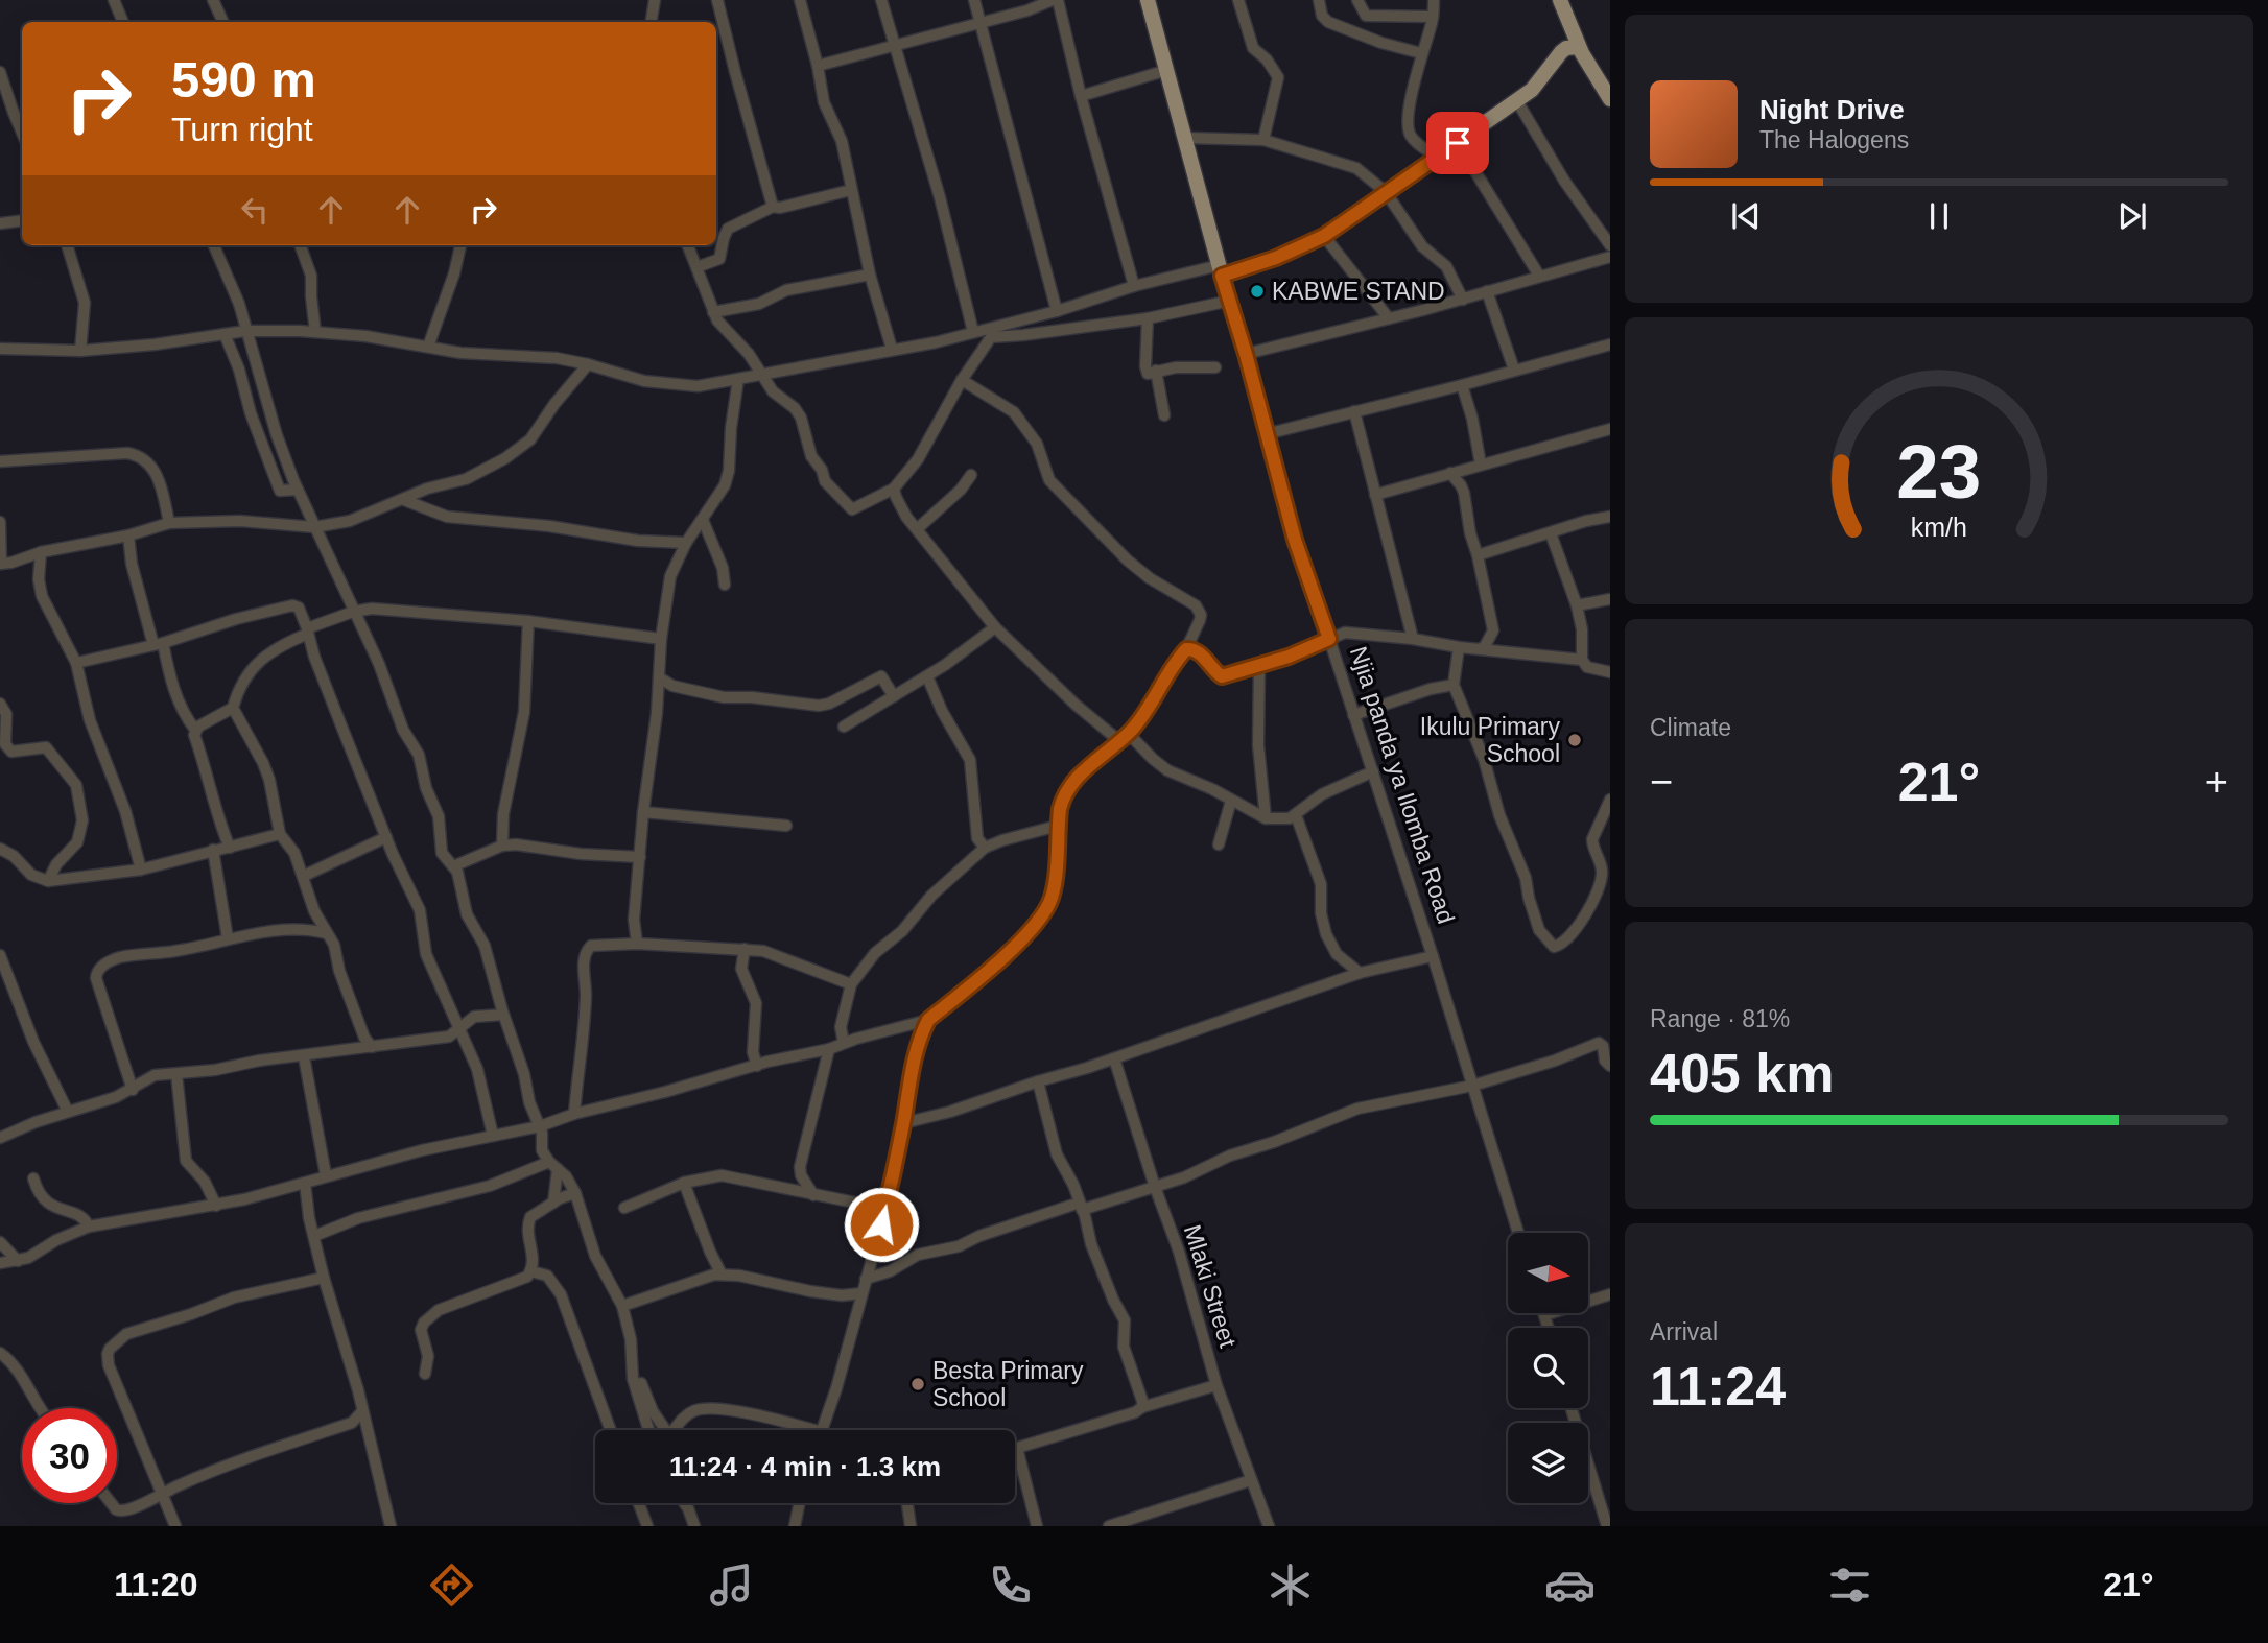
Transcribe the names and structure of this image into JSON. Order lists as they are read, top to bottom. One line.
{"streets":{"main road":["Njia panda ya Ilomba Road"],"street":["Mlaki Street"]},"places":["KABWE STAND","Ikulu Primary School","Besta Primary School"],"north":"right","page":{"turn":["590 m","Turn right"],"song":["Night Drive","The Halogens"],"tile":["Climate",["Range · 81%","405 km"],["Arrival","11:24"]],"heat":["−","21°","+"],"limit":"30","trip":"11:24 · 4 min · 1.3 km","tabs":["11:20","21°"],"gauge":["23","km/h"]}}
